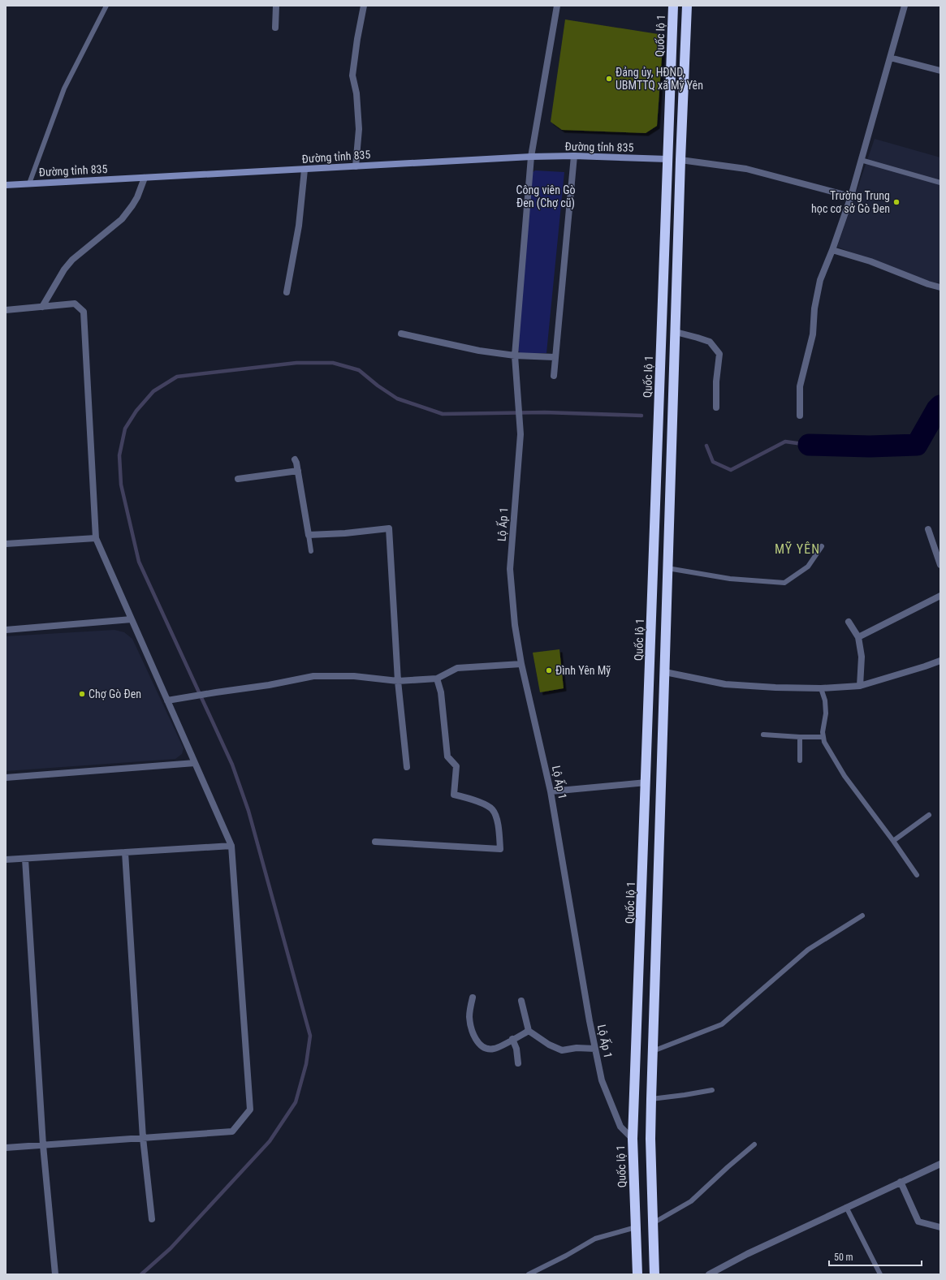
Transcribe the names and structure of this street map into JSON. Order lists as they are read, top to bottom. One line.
{"streets":{"highway":["Quốc lộ 1"],"main road":["Đường tỉnh 835"],"street":["Lộ Ấp 1"]},"crossings":[["Quốc lộ 1","Đường tỉnh 835"],["Quốc lộ 1","Lộ Ấp 1"],["Đường tỉnh 835","Lộ Ấp 1"]],"districts":["MỸ YÊN"],"parks":["Công viên Gò Đen (Chợ cũ)"],"places":["Đảng ủy, HĐND, UBMTTQ xã Mỹ Yên","Trường Trung học cơ sở Gò Đen","Đình Yên Mỹ","Chợ Gò Đen"],"scale_bar":"50 m"}
